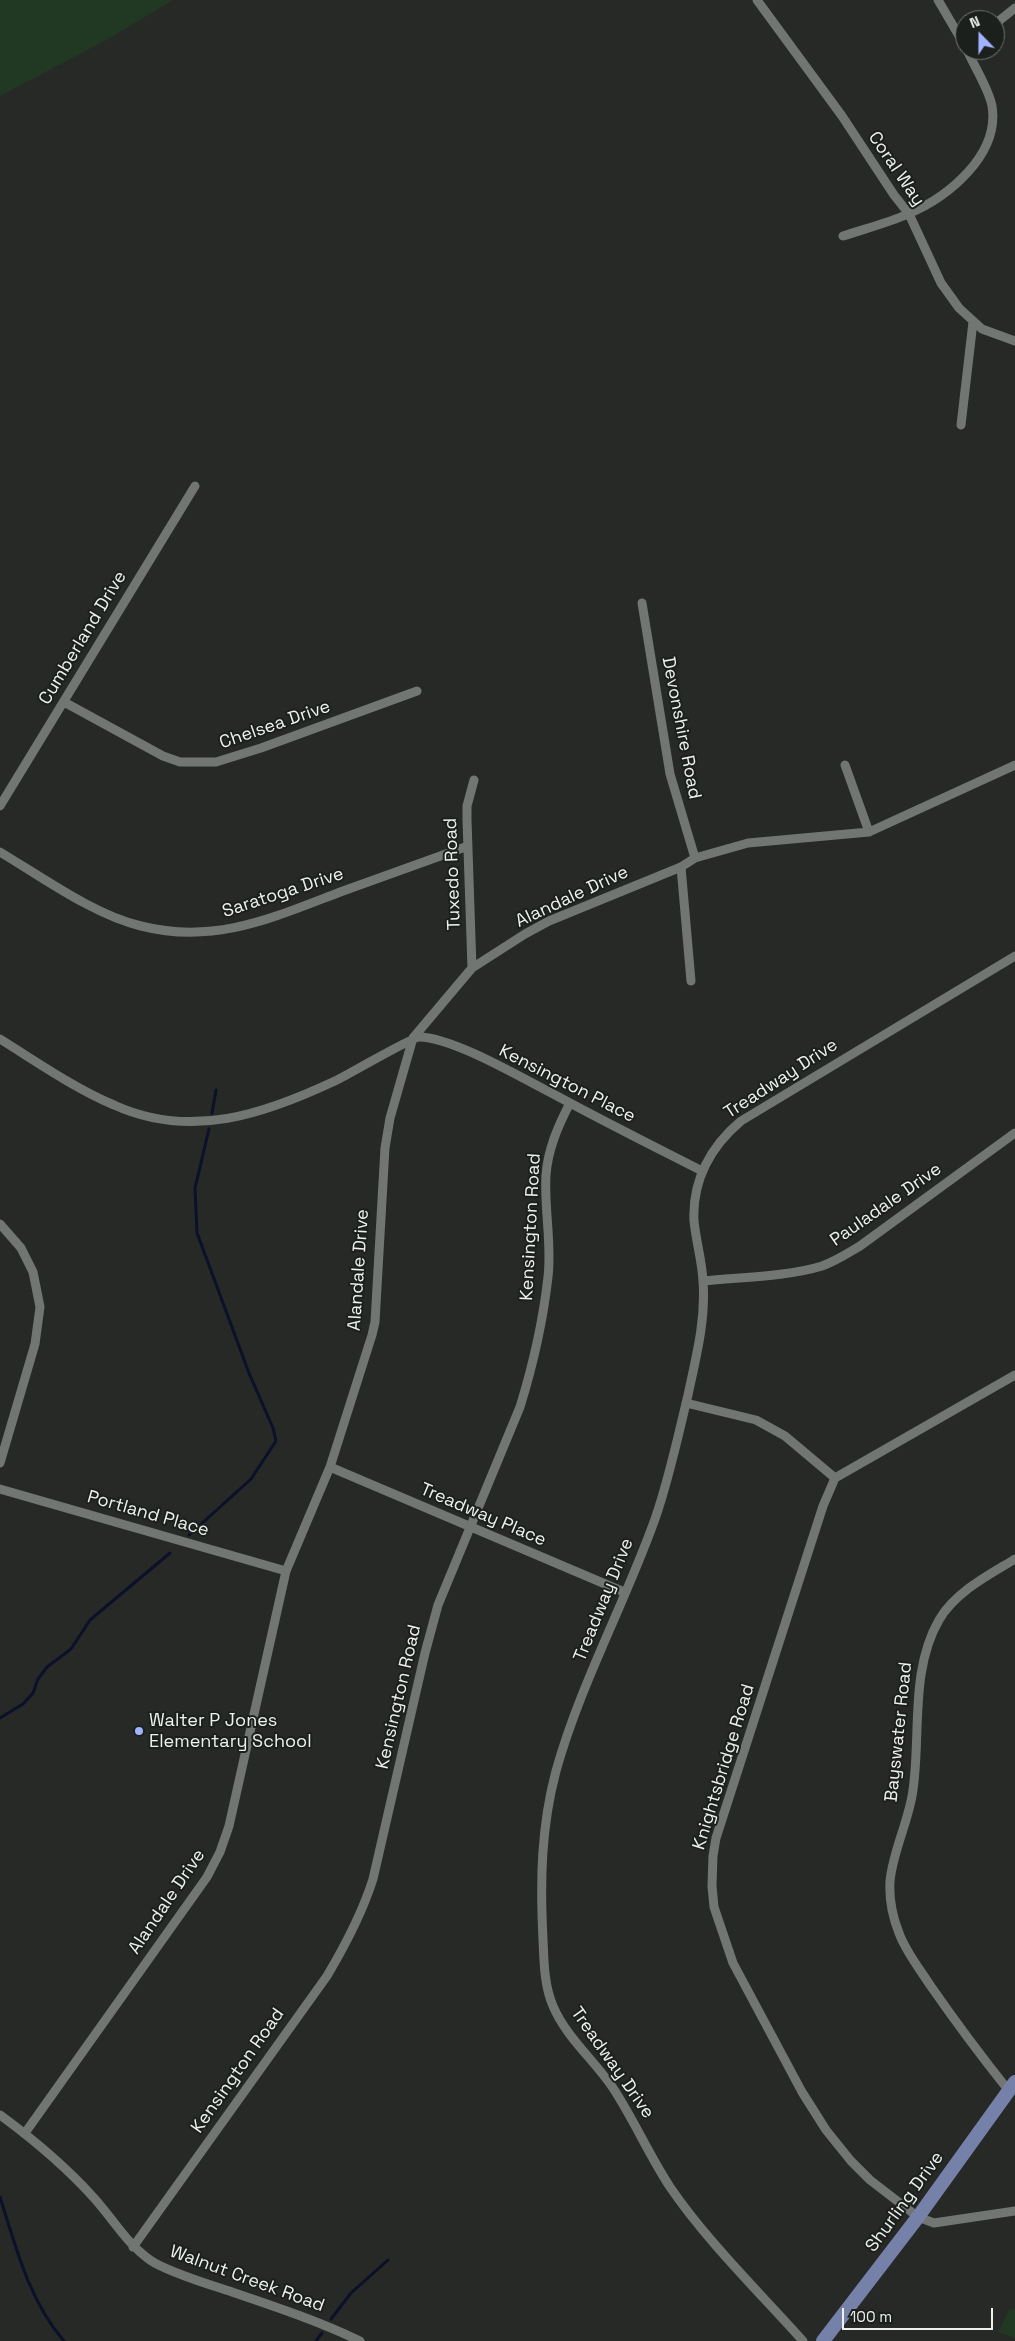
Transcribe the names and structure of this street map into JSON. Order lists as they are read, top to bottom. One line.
{"streets":{"main road":["Shurling Drive"],"street":["Coral Way","Cumberland Drive","Chelsea Drive","Devonshire Road","Tuxedo Road","Saratoga Drive","Alandale Drive","Treadway Drive","Kensington Place","Pauladale Drive","Kensington Road","Portland Place","Treadway Place","Bayswater Road","Knightsbridge Road","Walnut Creek Road"]},"crossings":[["Cumberland Drive","Chelsea Drive"],["Devonshire Road","Alandale Drive"],["Tuxedo Road","Saratoga Drive"],["Tuxedo Road","Alandale Drive"],["Alandale Drive","Kensington Place"],["Alandale Drive","Portland Place"],["Alandale Drive","Treadway Place"],["Alandale Drive","Walnut Creek Road"],["Treadway Drive","Kensington Place"],["Treadway Drive","Pauladale Drive"],["Treadway Drive","Treadway Place"],["Kensington Place","Kensington Road"],["Kensington Road","Treadway Place"],["Kensington Road","Walnut Creek Road"],["Bayswater Road","Shurling Drive"],["Knightsbridge Road","Shurling Drive"]],"places":["Walter P Jones Elementary School"],"scale_bar":"100 m","north":"top"}
